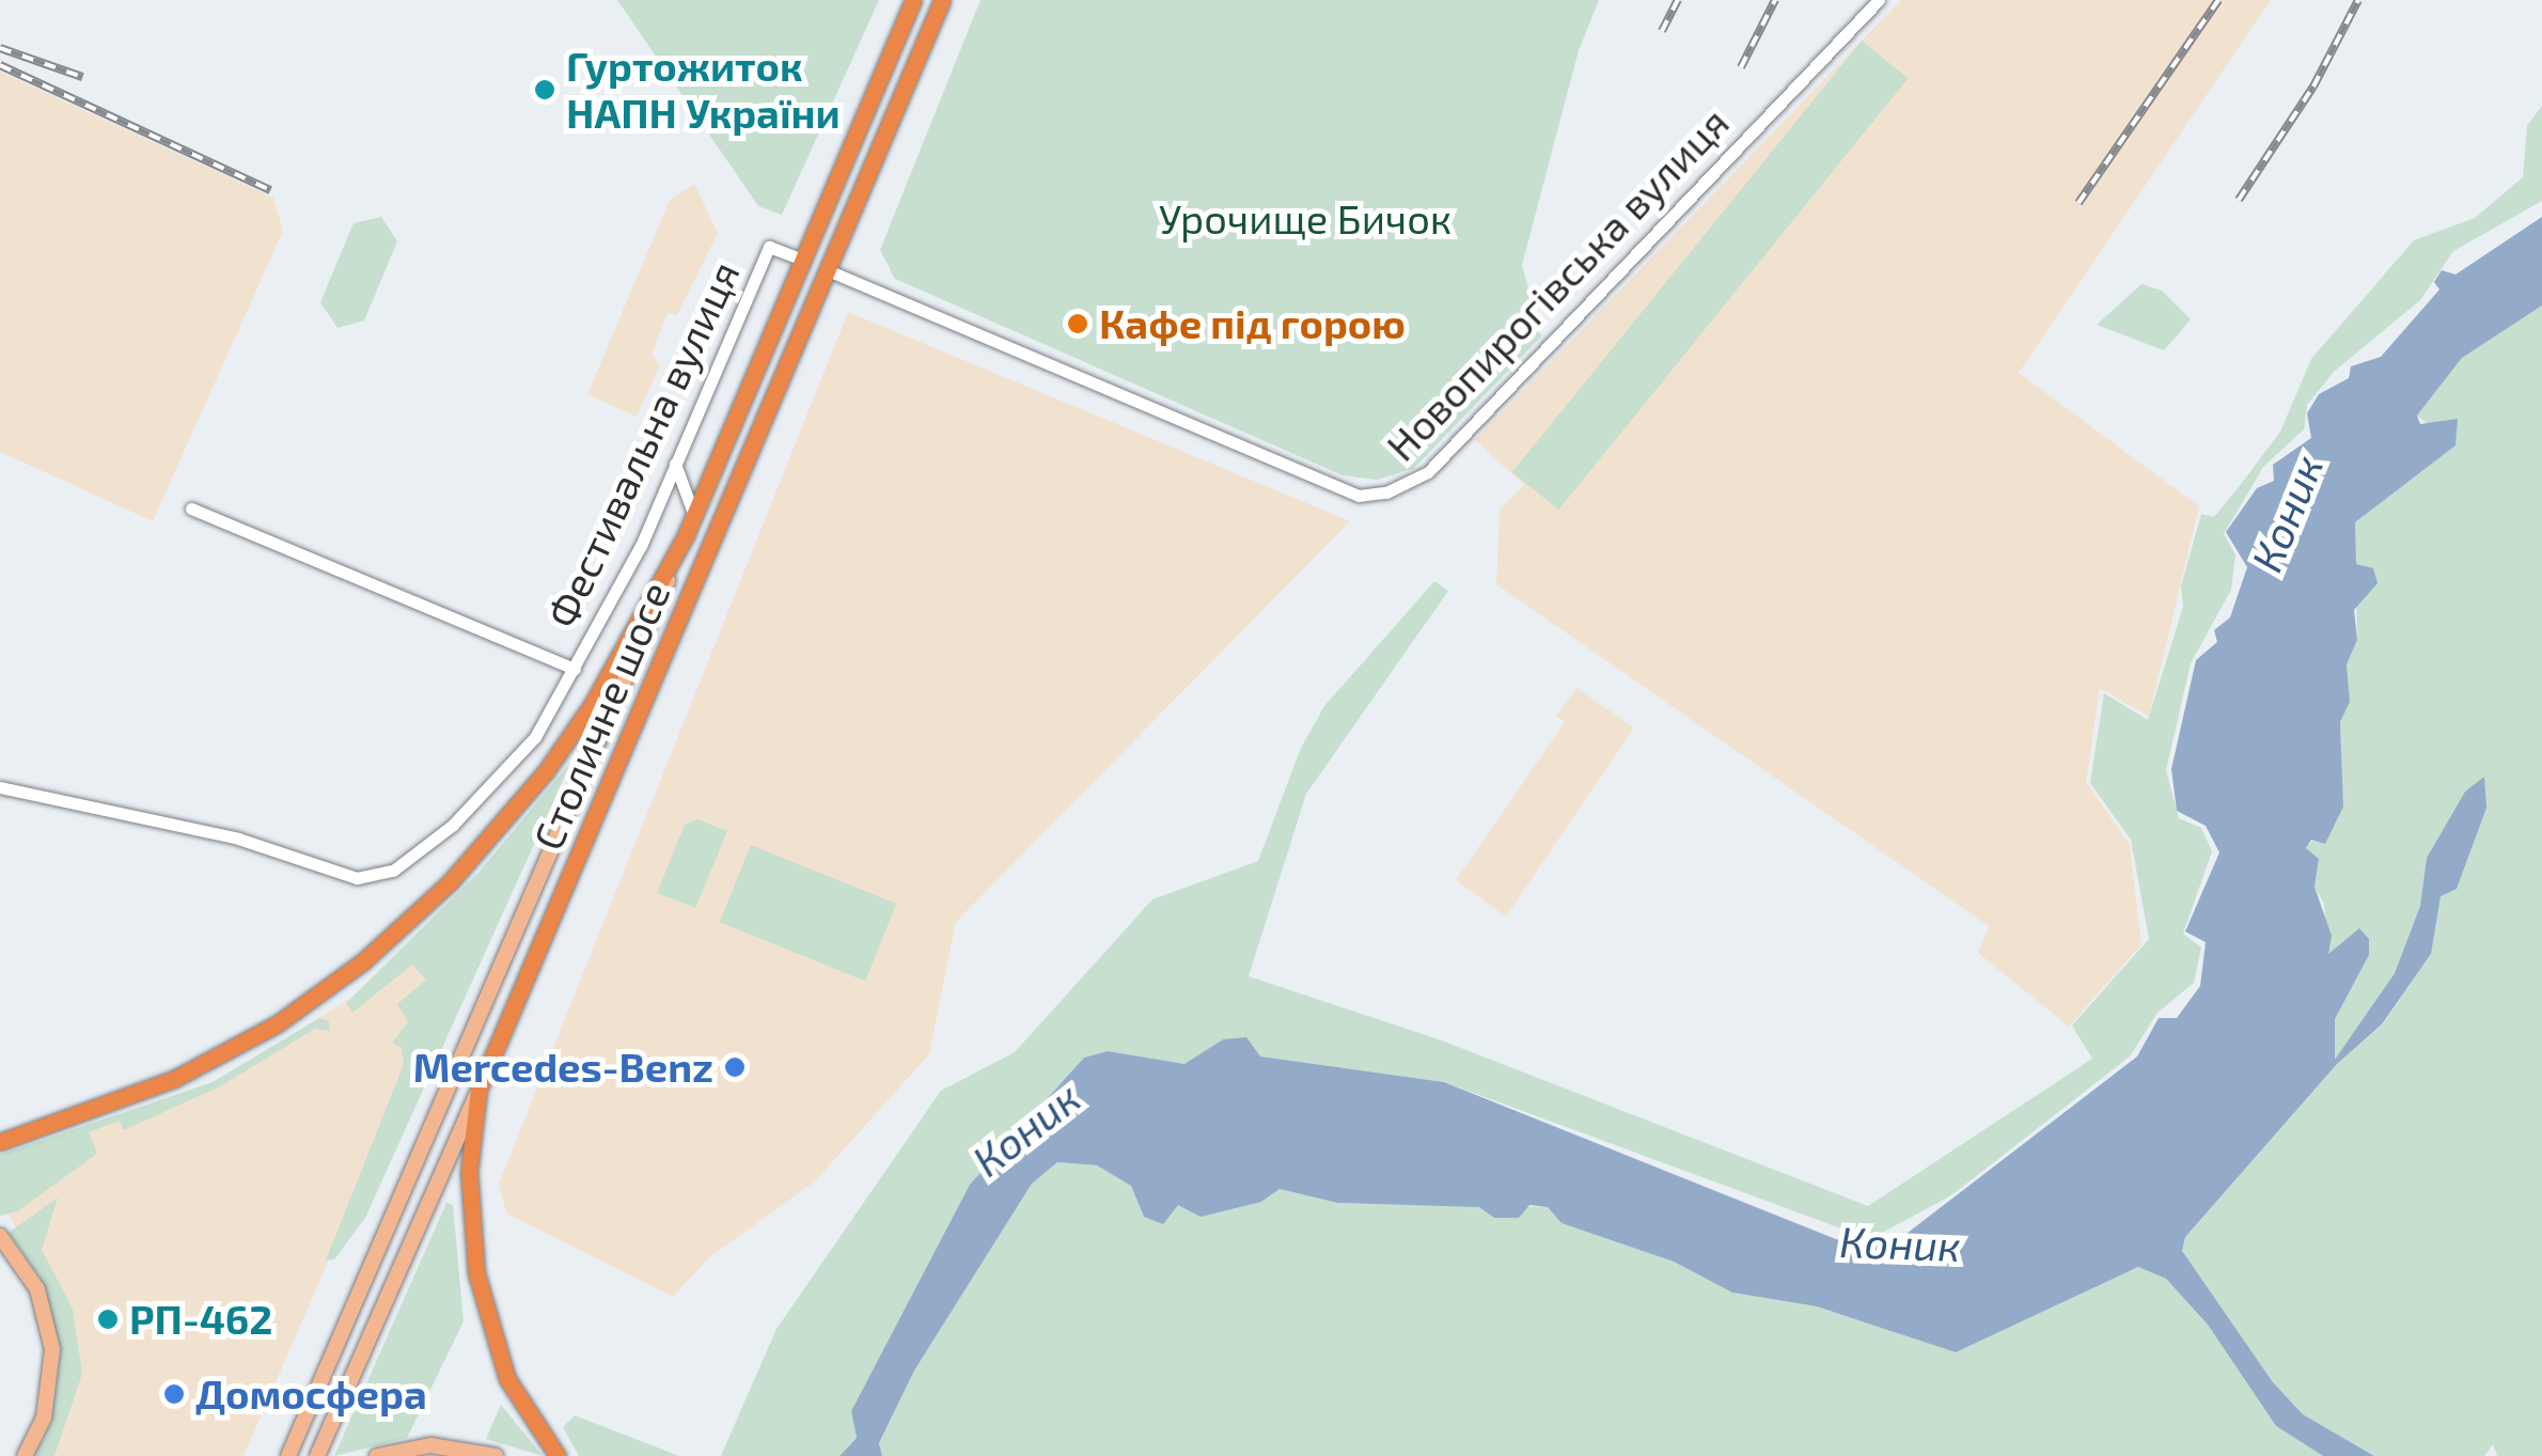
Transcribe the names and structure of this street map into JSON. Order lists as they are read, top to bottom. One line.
{"streets":{"highway":["Столичне шосе"],"street":["Новопирогівська вулиця","Фестивальна вулиця"]},"crossings":[["Новопирогівська вулиця","Столичне шосе"],["Фестивальна вулиця","Столичне шосе"]],"water":["Коник"],"parks":["Урочище Бичок"],"places":["Гуртожиток НАПН України","Кафе під горою","Mercedes-Benz","РП-462","Домосфера"]}
